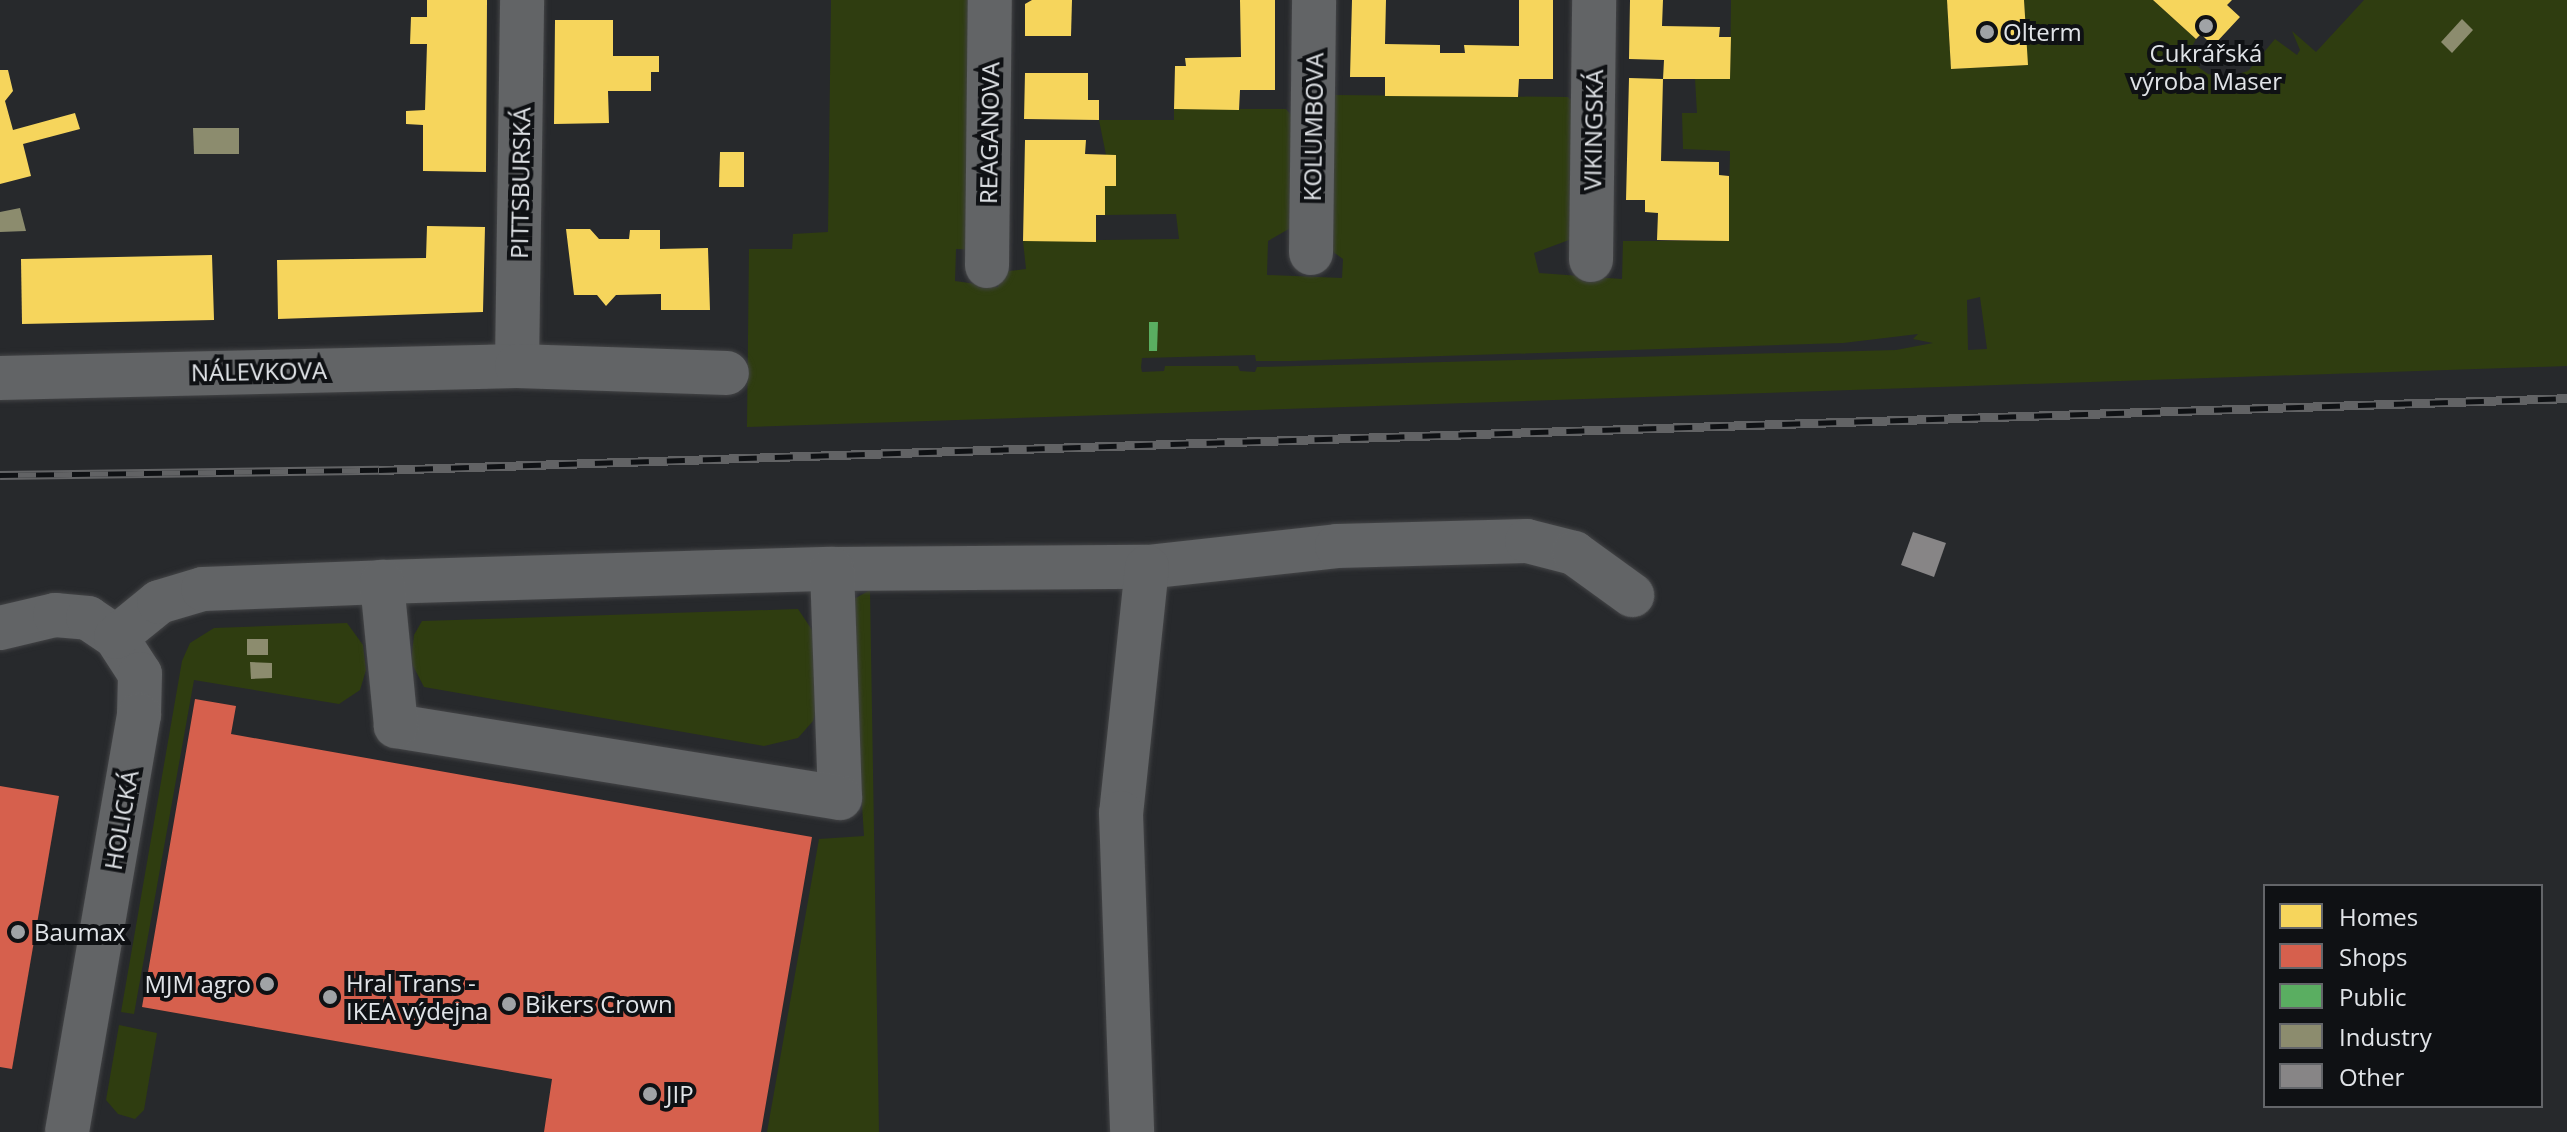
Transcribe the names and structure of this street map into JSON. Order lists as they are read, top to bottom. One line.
{"streets":{"street":["KOLUMBOVA","VIKINGSKÁ","REAGANOVA","PITTSBURSKÁ","NÁLEVKOVA","HOLICKÁ"]},"crossings":[["PITTSBURSKÁ","NÁLEVKOVA"]],"places":["Cukrářská výroba Maser","Olterm","Baumax","MJM agro","Hral Trans - IKEA výdejna","Bikers Crown","JIP"],"legend":["Homes","Shops","Public","Industry","Other"]}
